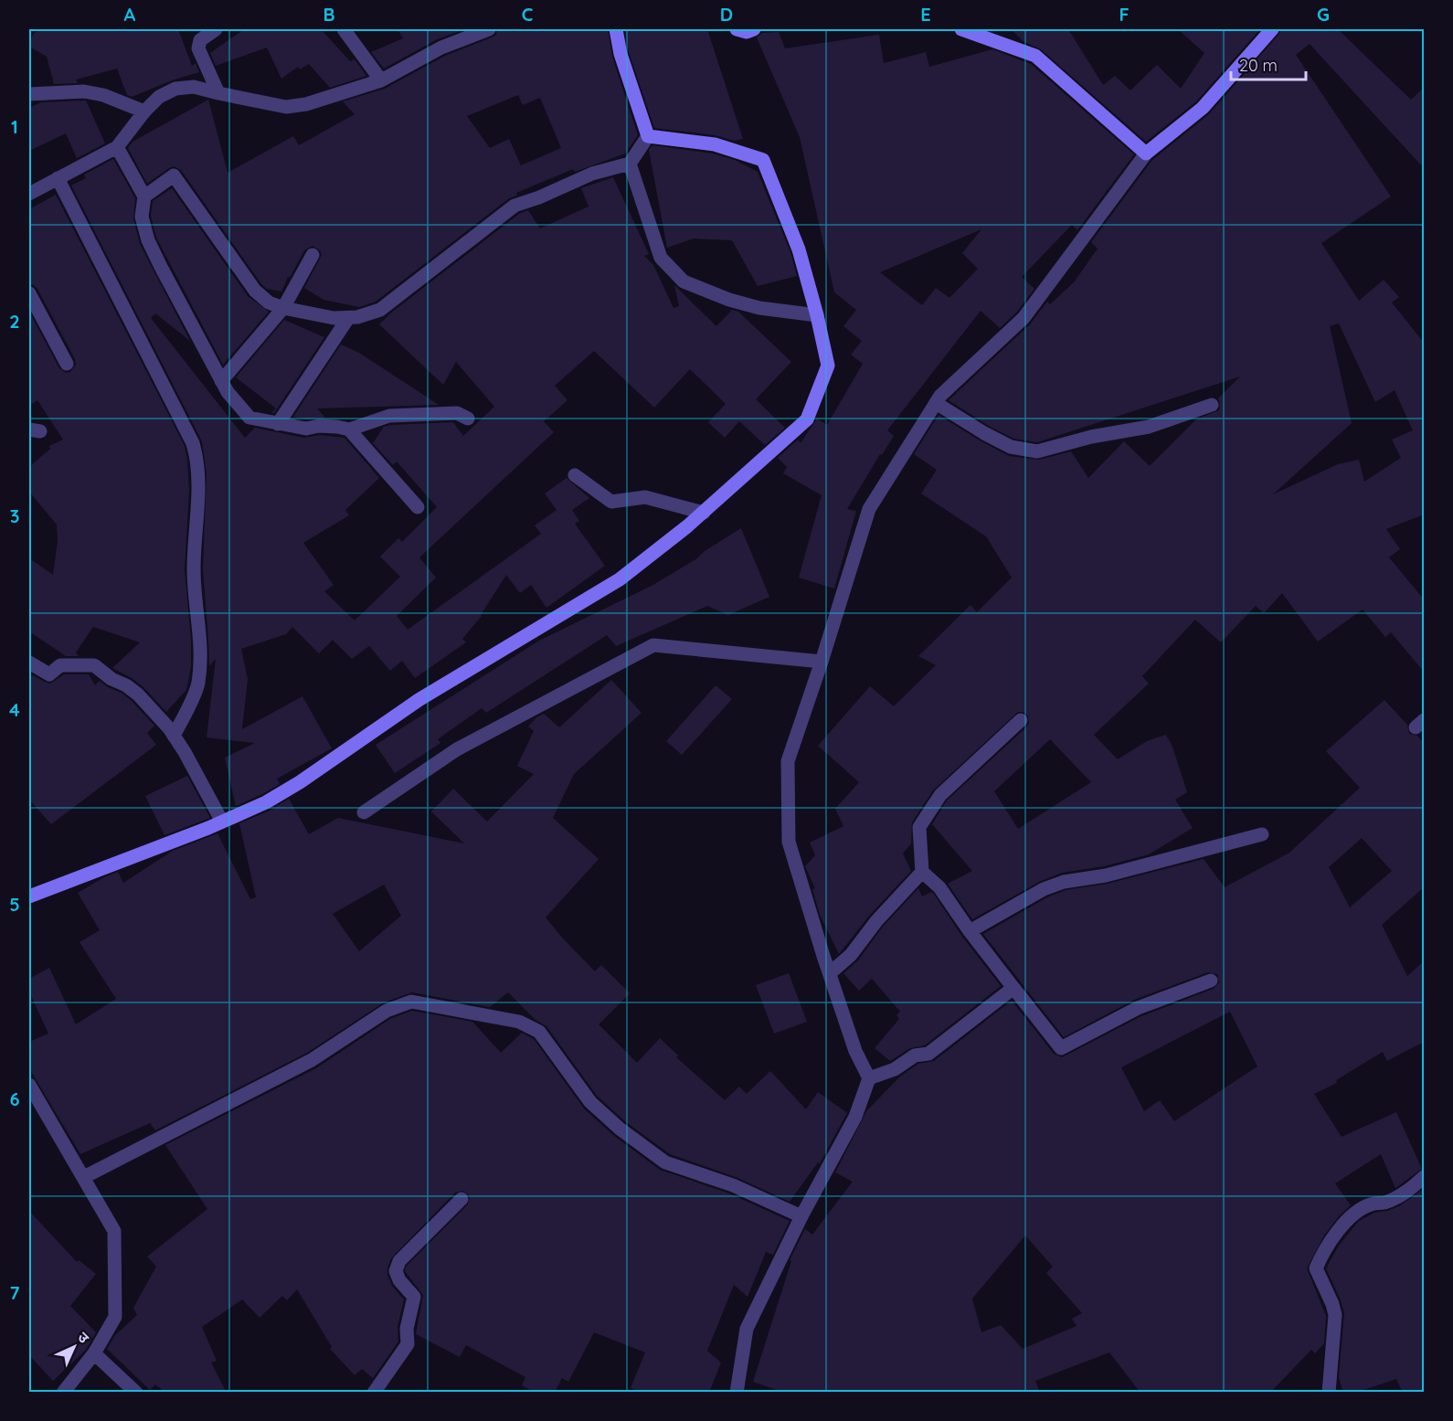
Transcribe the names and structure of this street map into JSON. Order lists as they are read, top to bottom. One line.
{"scale_bar":"20 m","north":"top right","grid":{"columns":["A","B","C","D","E","F","G"],"rows":["1","2","3","4","5","6","7"]}}
